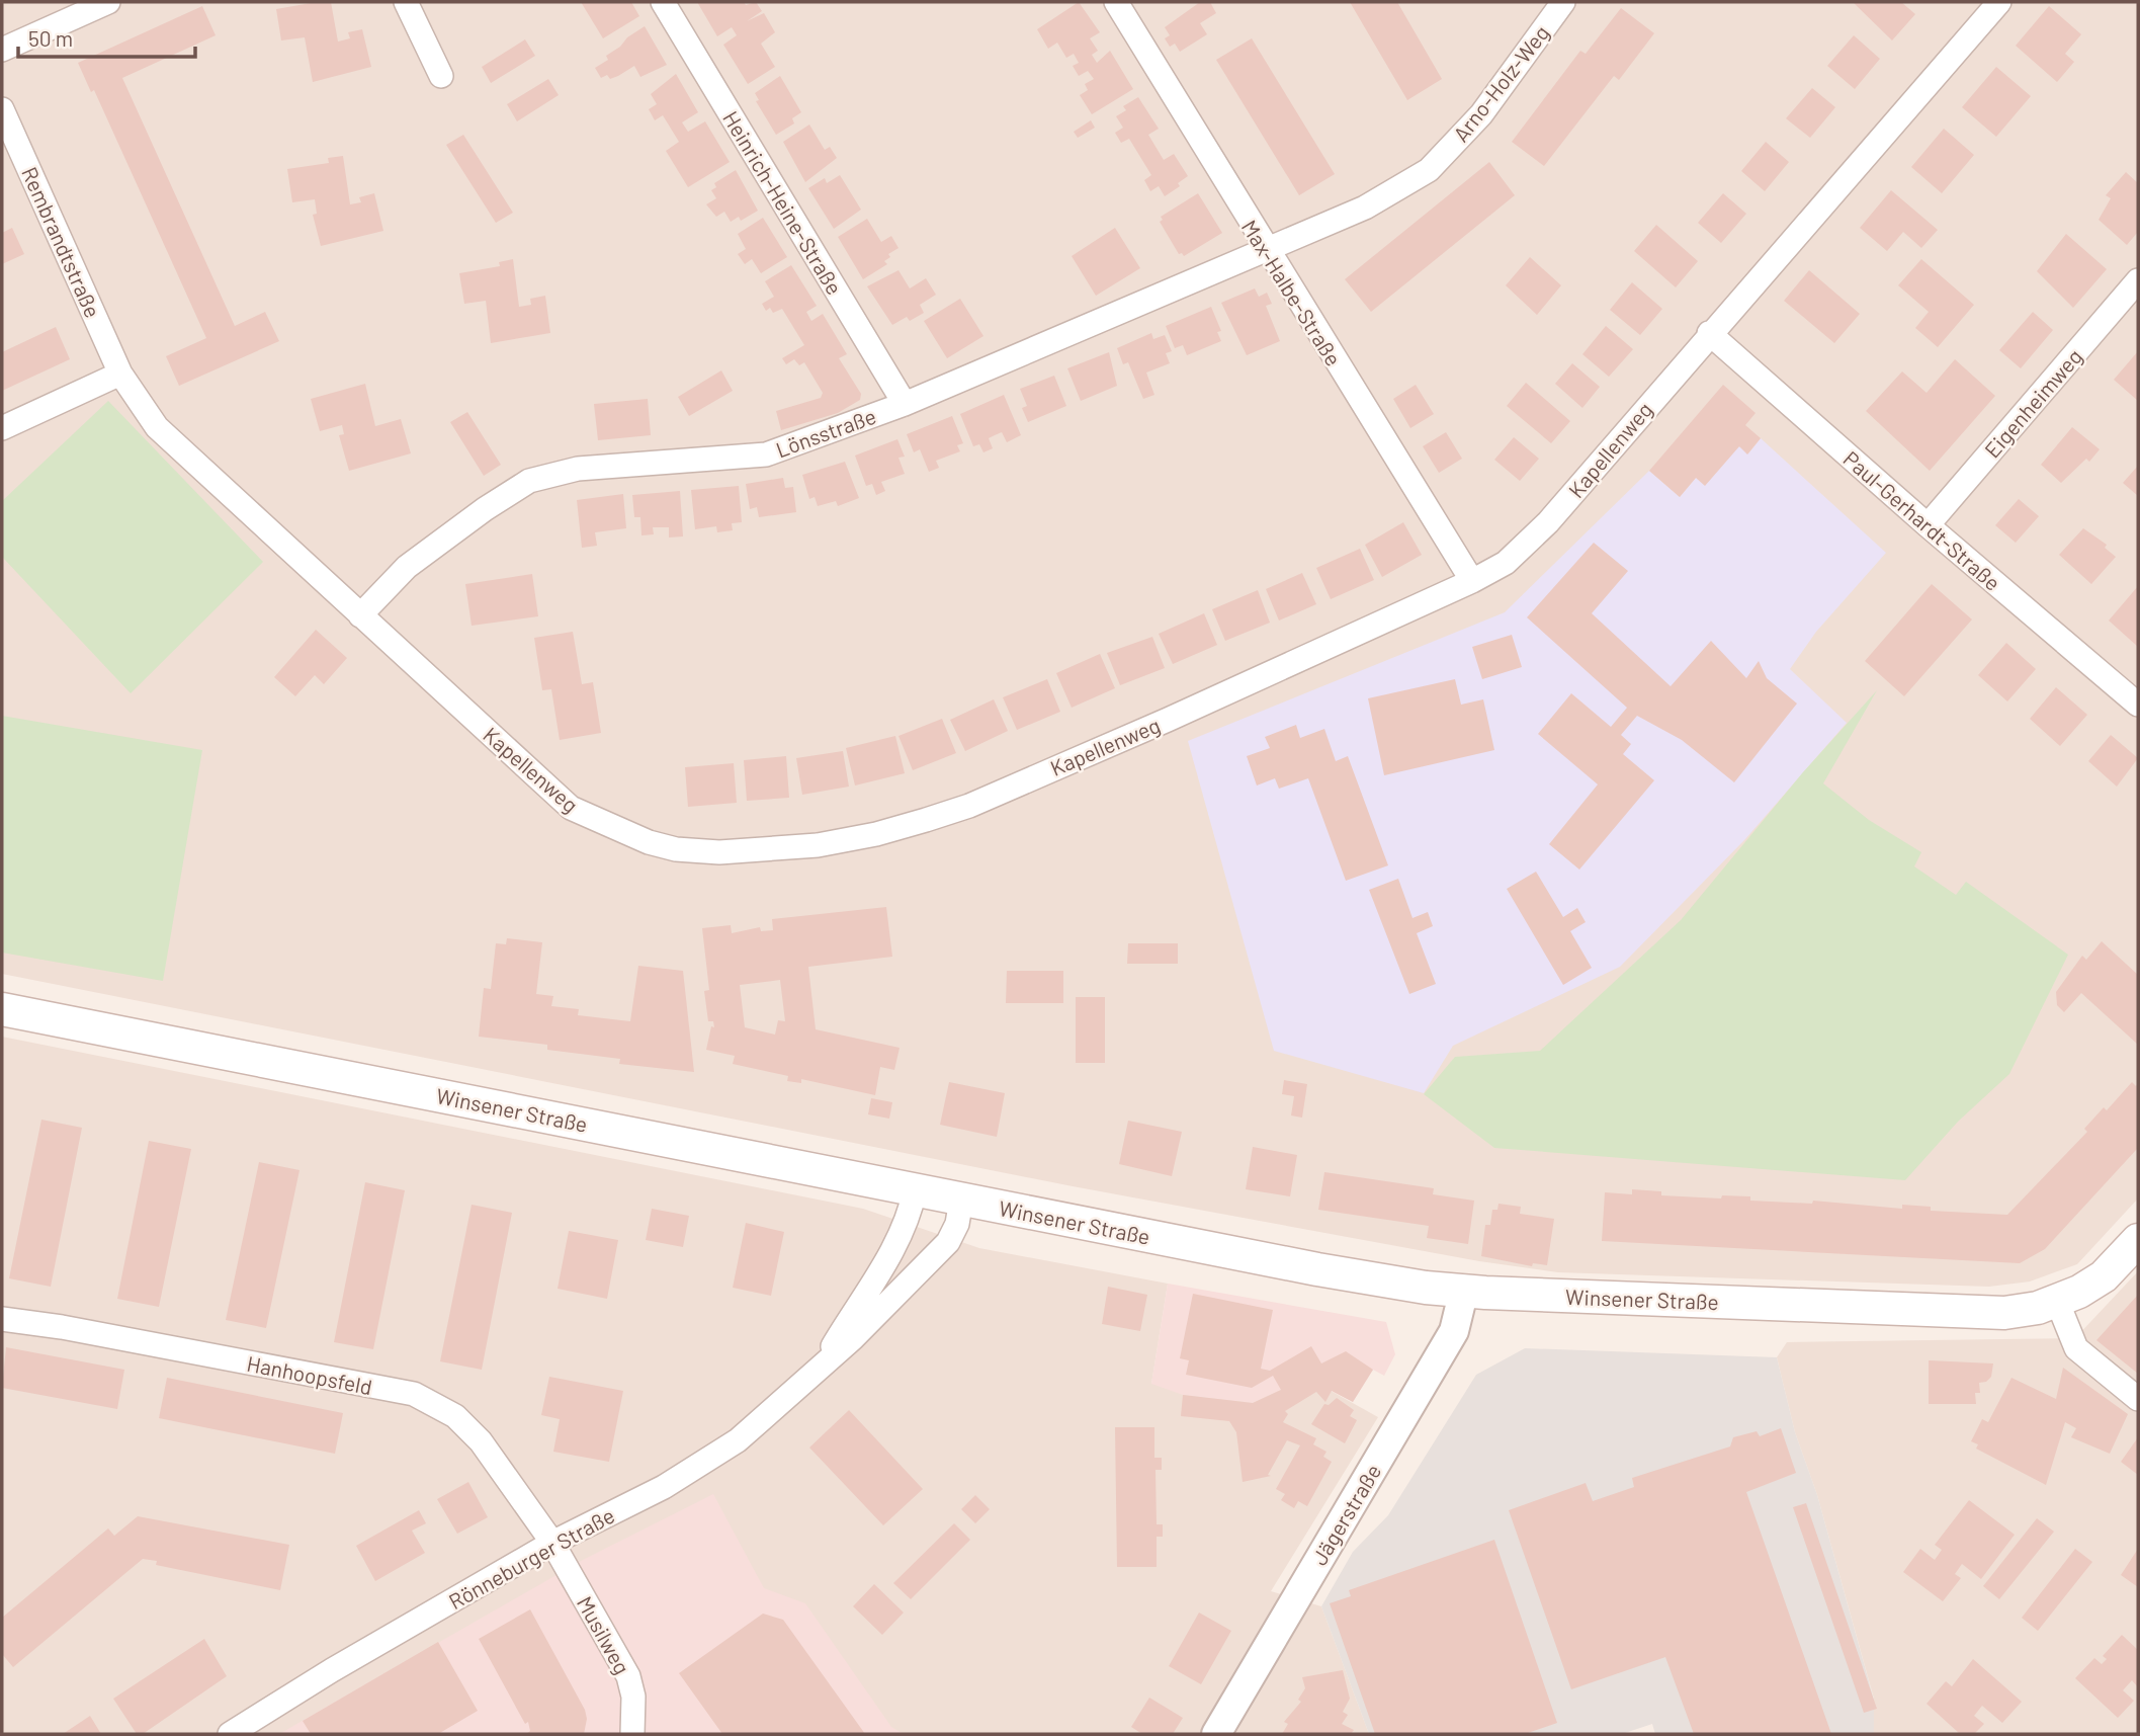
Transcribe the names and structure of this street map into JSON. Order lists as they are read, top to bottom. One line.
{"streets":{"main road":["Winsener Straße"],"street":["Arno-Holz-Weg","Heinrich-Heine-Straße","Rembrandtstraße","Max-Halbe-Straße","Eigenheimweg","Lönsstraße","Kapellenweg","Paul-Gerhardt-Straße","Hanhoopsfeld","Jägerstraße","Rönneburger Straße","Musilweg"]},"crossings":[["Arno-Holz-Weg","Max-Halbe-Straße"],["Arno-Holz-Weg","Lönsstraße"],["Heinrich-Heine-Straße","Lönsstraße"],["Rembrandtstraße","Kapellenweg"],["Max-Halbe-Straße","Lönsstraße"],["Max-Halbe-Straße","Kapellenweg"],["Eigenheimweg","Paul-Gerhardt-Straße"],["Lönsstraße","Kapellenweg"],["Kapellenweg","Paul-Gerhardt-Straße"],["Winsener Straße","Jägerstraße"],["Winsener Straße","Rönneburger Straße"],["Hanhoopsfeld","Rönneburger Straße"],["Hanhoopsfeld","Musilweg"],["Rönneburger Straße","Musilweg"]],"scale_bar":"50 m"}
